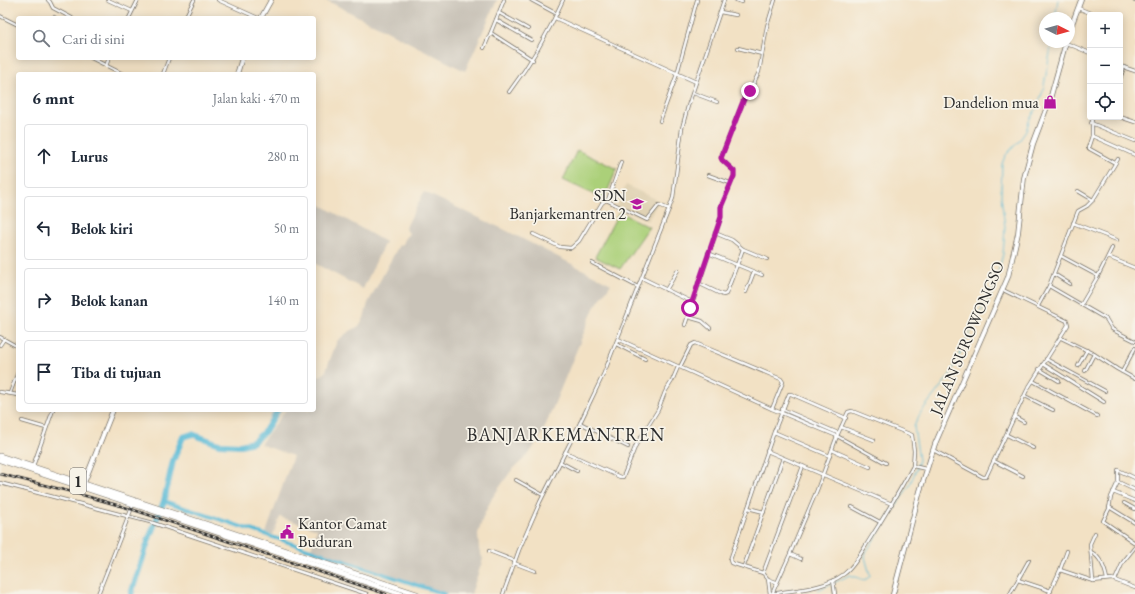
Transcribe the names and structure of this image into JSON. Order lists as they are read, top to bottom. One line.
{"streets":{"highway":["1"],"street":["JALAN SUROWONGSO"]},"districts":["BANJARKEMANTREN"],"places":{"shop":["Dandelion mua"],"school or university":["SDN Banjarkemantren 2"],"public building":["Kantor Camat Buduran"]},"north":"right","page":{"map_buttons":["+","−"],"search":"Cari di sini","heading":["6 mnt","Jalan kaki · 470 m"],"list":[["Lurus","280 m"],["Belok kiri","50 m"],["Belok kanan","140 m"],"Tiba di tujuan"]}}
